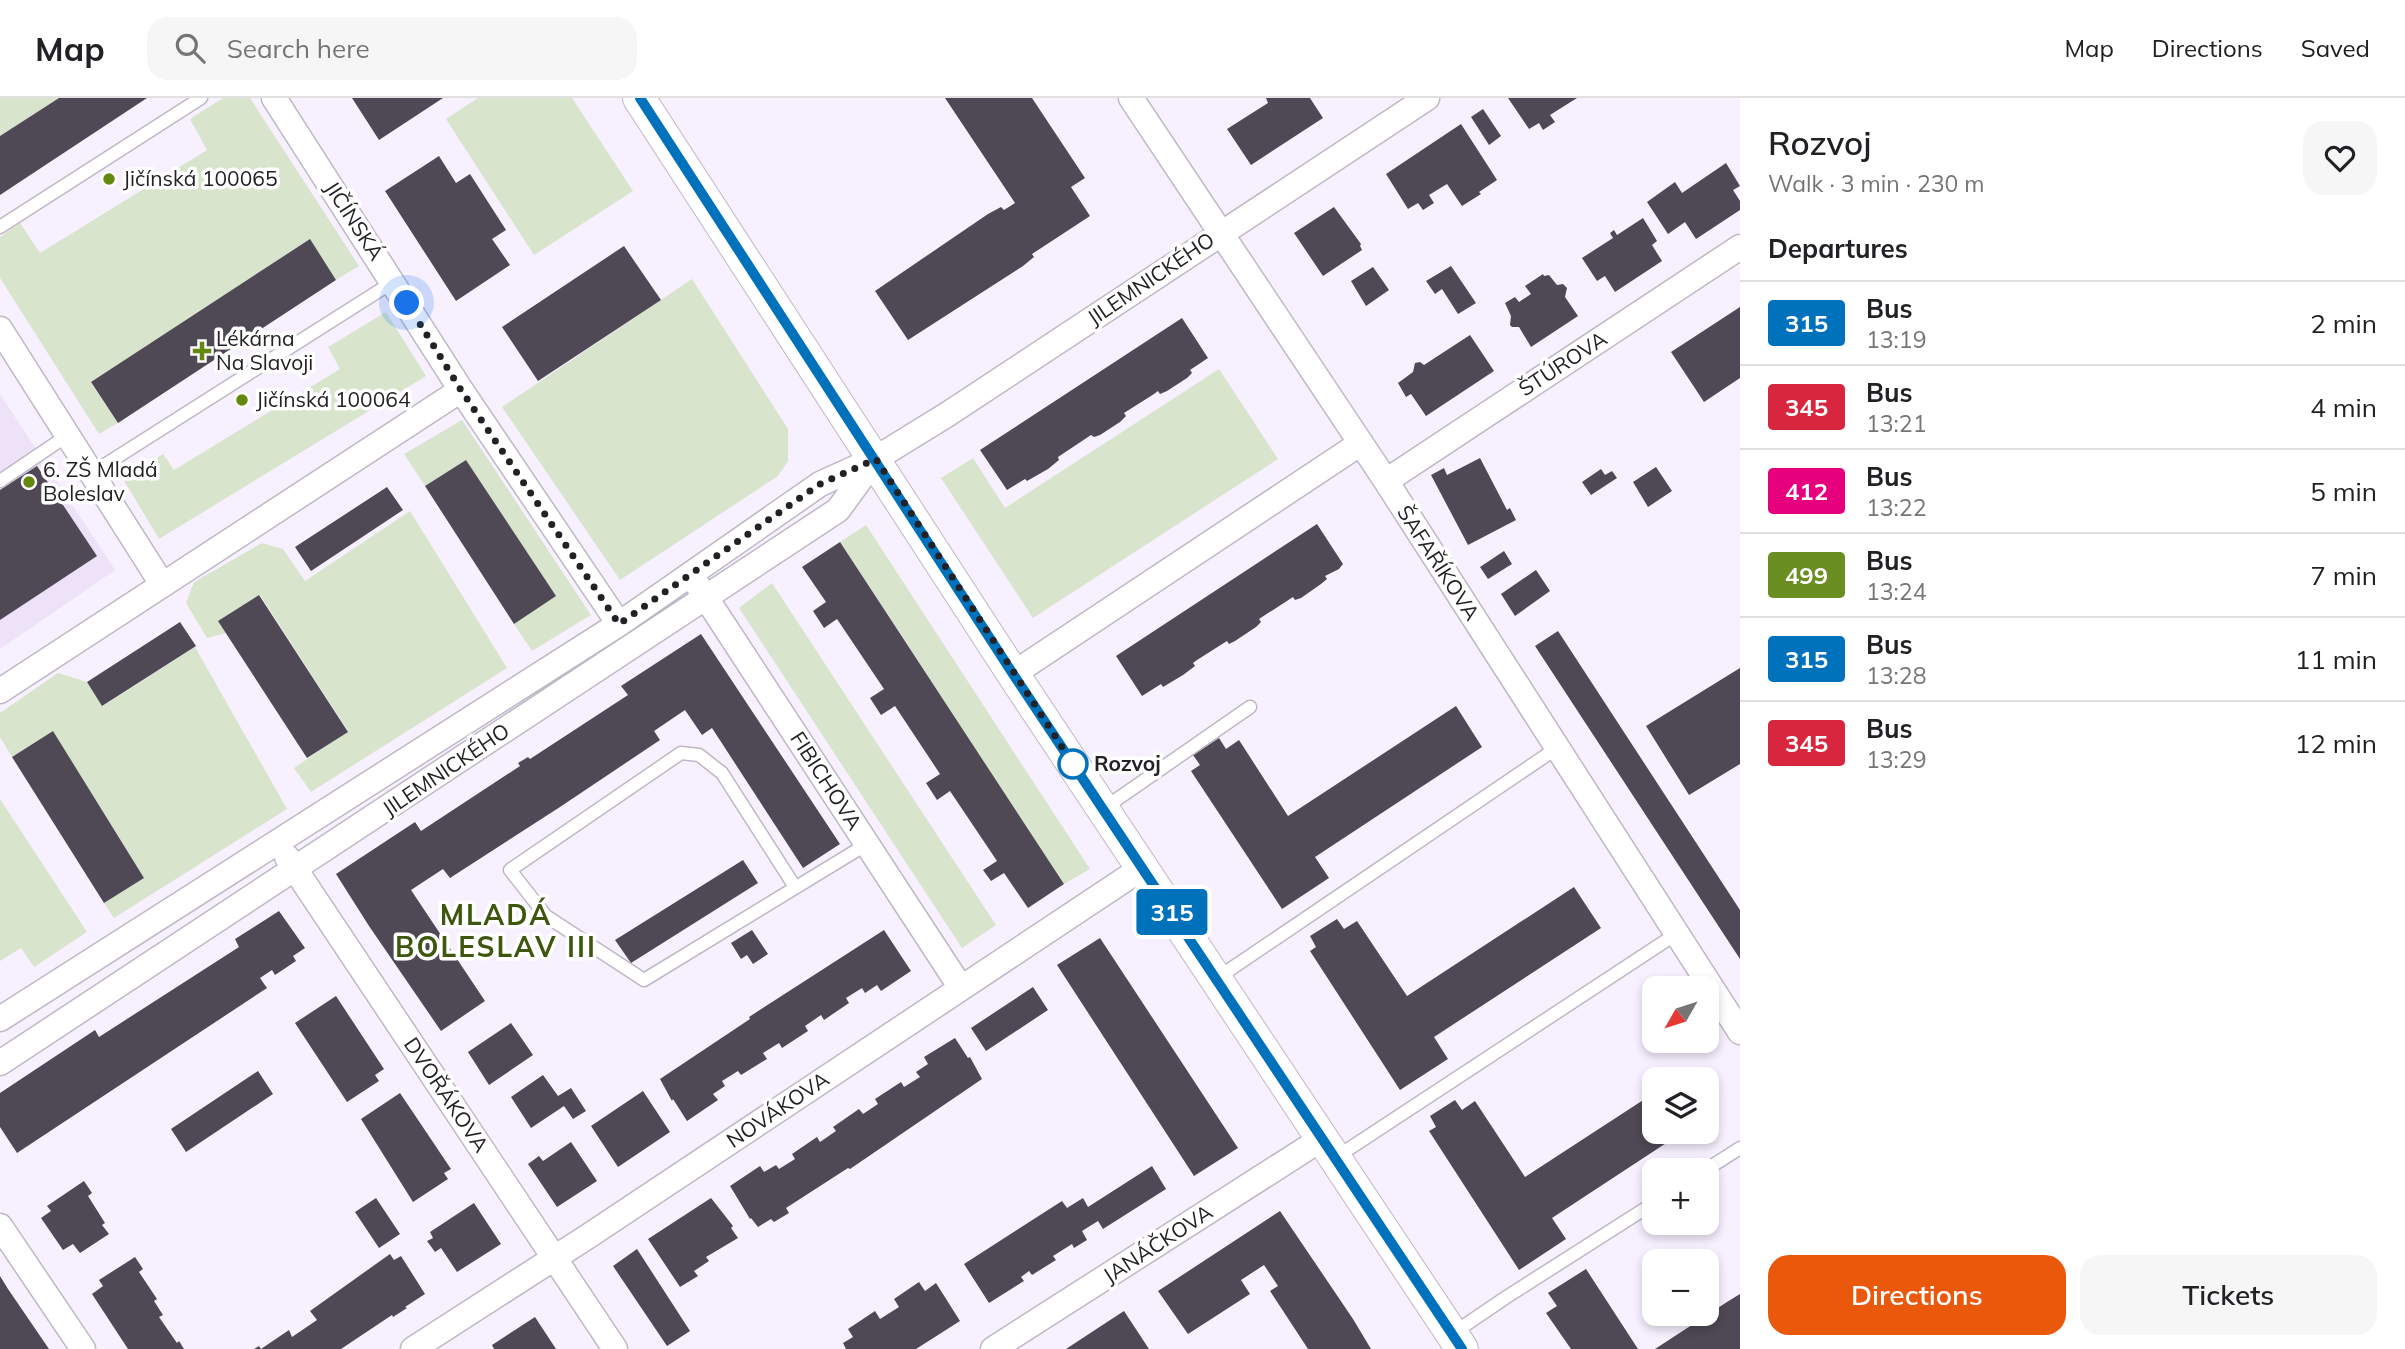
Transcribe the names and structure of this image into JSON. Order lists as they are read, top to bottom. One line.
{"streets":{"street":["JIČÍNSKÁ","JILEMNICKÉHO","ŠTÚROVA","ŠAFAŘÍKOVA","FIBICHOVA","DVOŘÁKOVA","NOVÁKOVA","JANÁČKOVA"]},"crossings":[["JIČÍNSKÁ","JILEMNICKÉHO"],["JILEMNICKÉHO","ŠAFAŘÍKOVA"],["JILEMNICKÉHO","FIBICHOVA"],["JILEMNICKÉHO","DVOŘÁKOVA"],["ŠTÚROVA","ŠAFAŘÍKOVA"],["FIBICHOVA","NOVÁKOVA"],["DVOŘÁKOVA","NOVÁKOVA"]],"districts":["MLADÁ BOLESLAV III"],"places":{"other":["Jičínská 100065","Jičínská 100064","6. ZŠ Mladá Boleslav","Rozvoj"],"health":["Lékárna Na Slavoji"]},"lines":["bus line 315"],"north":"bottom left","page":{"header":"Map","search":"Search here","nav":["Map","Directions","Saved"],"on_map":"315","heading":[["Rozvoj","Walk · 3 min · 230 m"],"Departures"],"list":[{"mark":"315","name":"Bus","note":"13:19","value":"2 min"},{"mark":"345","name":"Bus","note":"13:21","value":"4 min"},{"mark":"412","name":"Bus","note":"13:22","value":"5 min"},{"mark":"499","name":"Bus","note":"13:24","value":"7 min"},{"mark":"315","name":"Bus","note":"13:28","value":"11 min"},{"mark":"345","name":"Bus","note":"13:29","value":"12 min"}],"map_buttons":["+","−"],"buttons":["Directions","Tickets"]}}
